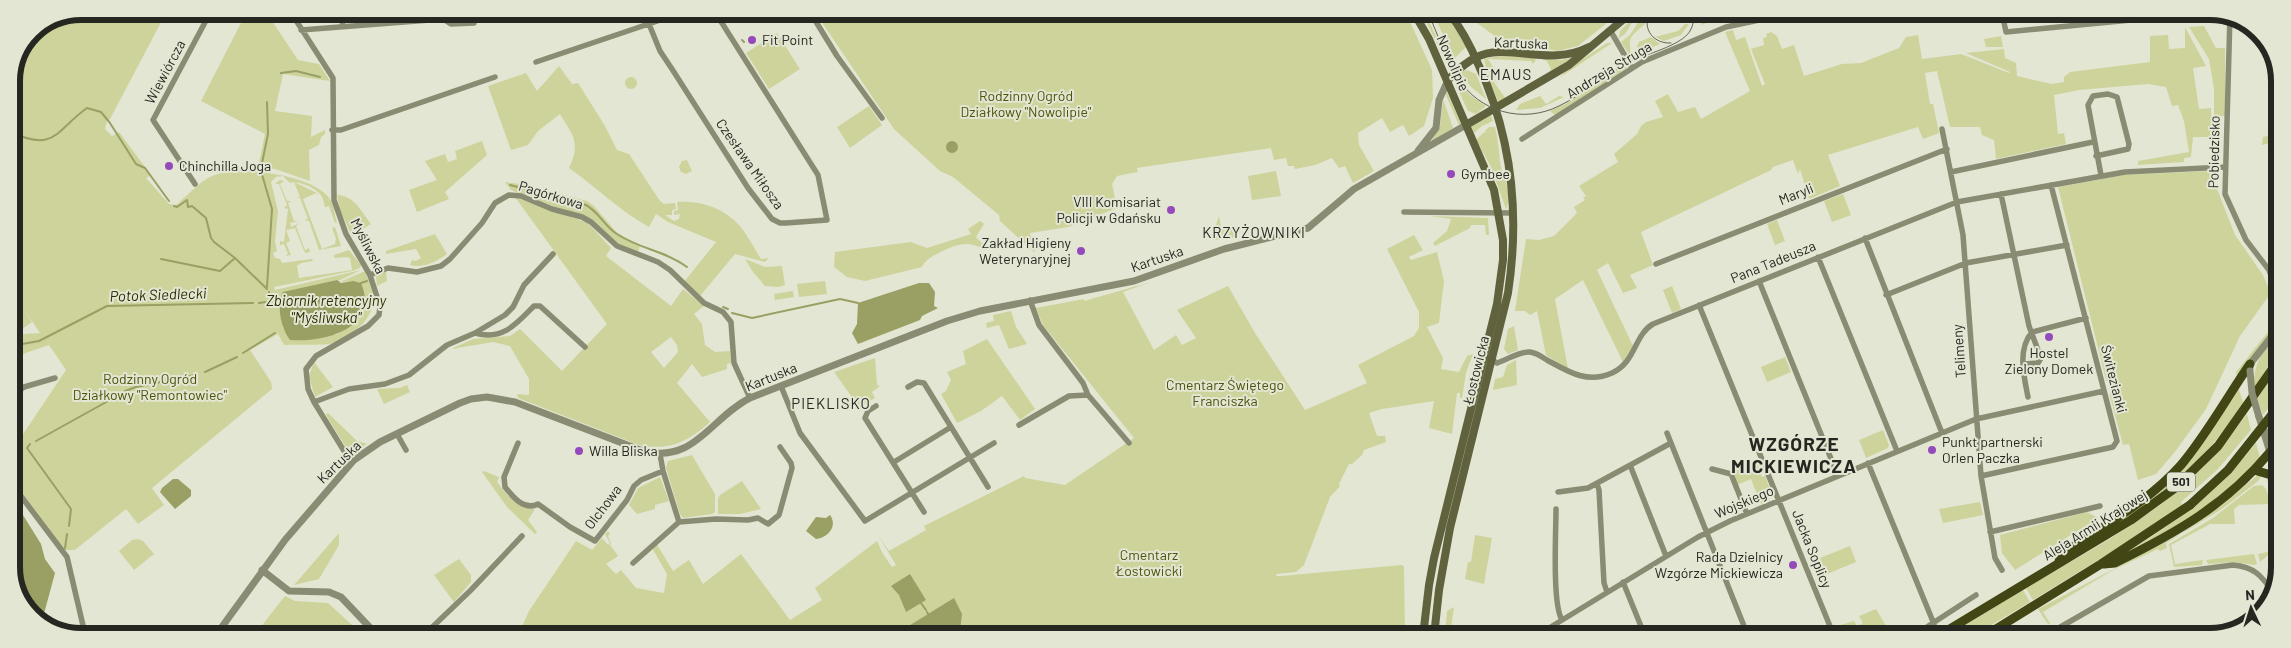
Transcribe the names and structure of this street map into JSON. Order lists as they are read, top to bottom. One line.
{"streets":{"main road":["Kartuska","Nowolipie","Łostowicka","501","Aleja Armii Krajowej"],"street":["Andrzeja Struga","Wiewiórcza","Pobiedzisko","Czesława Miłosza","Maryli","Pagórkowa","Myśliwska","Pana Tadeusza","Telimeny","Świtezianki","Wojskiego","Olchowa","Jacka Soplicy"]},"crossings":[["Kartuska","Nowolipie"],["Kartuska","Pagórkowa"],["Kartuska","Myśliwska"],["Kartuska","Łostowicka"],["Nowolipie","Łostowicka"],["Pobiedzisko","Pana Tadeusza"],["Maryli","Telimeny"],["Pagórkowa","Myśliwska"],["Pana Tadeusza","Telimeny"],["Pana Tadeusza","Łostowicka"],["Pana Tadeusza","Świtezianki"],["Pana Tadeusza","Jacka Soplicy"],["Telimeny","Świtezianki"],["Telimeny","Wojskiego"],["Świtezianki","Wojskiego"],["Wojskiego","Jacka Soplicy"]],"districts":["EMAUS","KRZYŻOWNIKI","PIEKLISKO","WZGÓRZE MICKIEWICZA"],"water":["Potok Siedlecki","Zbiornik retencyjny \"Myśliwska\""],"parks":["Rodzinny Ogród Działkowy \"Nowolipie\"","Rodzinny Ogród Działkowy \"Remontowiec\"","Cmentarz Świętego Franciszka","Cmentarz Łostowicki"],"places":["Fit Point","Chinchilla Joga","Gymbee","VIII Komisariat Policji w Gdańsku","Zakład Higieny Weterynaryjnej","Hostel Zielony Domek","Punkt partnerski Orlen Paczka","Willa Bliska","Rada Dzielnicy Wzgórze Mickiewicza"],"north":"top"}
